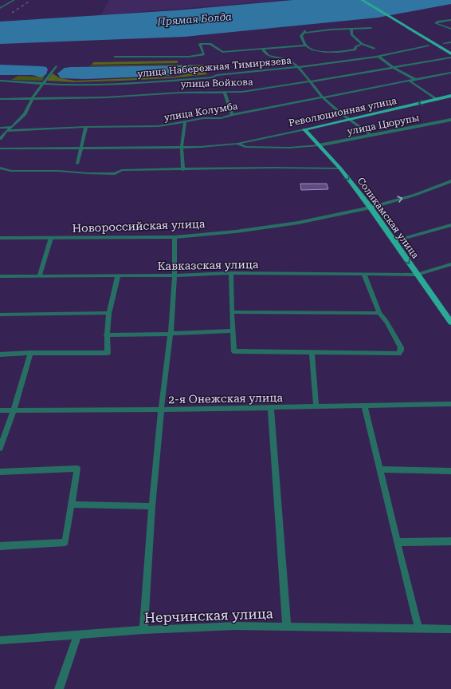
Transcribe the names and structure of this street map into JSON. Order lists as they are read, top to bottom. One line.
{"streets":{"main road":["Революционная улица","Соликамская улица"],"street":["улица Набережная Тимирязева","улица Войкова","улица Колумба","улица Цюрупы","Новороссийская улица","Кавказская улица","2-я Онежская улица","Нерчинская улица"]},"crossings":[["Революционная улица","Соликамская улица"],["улица Цюрупы","Соликамская улица"],["Соликамская улица","Новороссийская улица"],["Соликамская улица","Кавказская улица"]],"one_way":["Революционная улица","Соликамская улица"],"water":["Прямая Болда"]}
